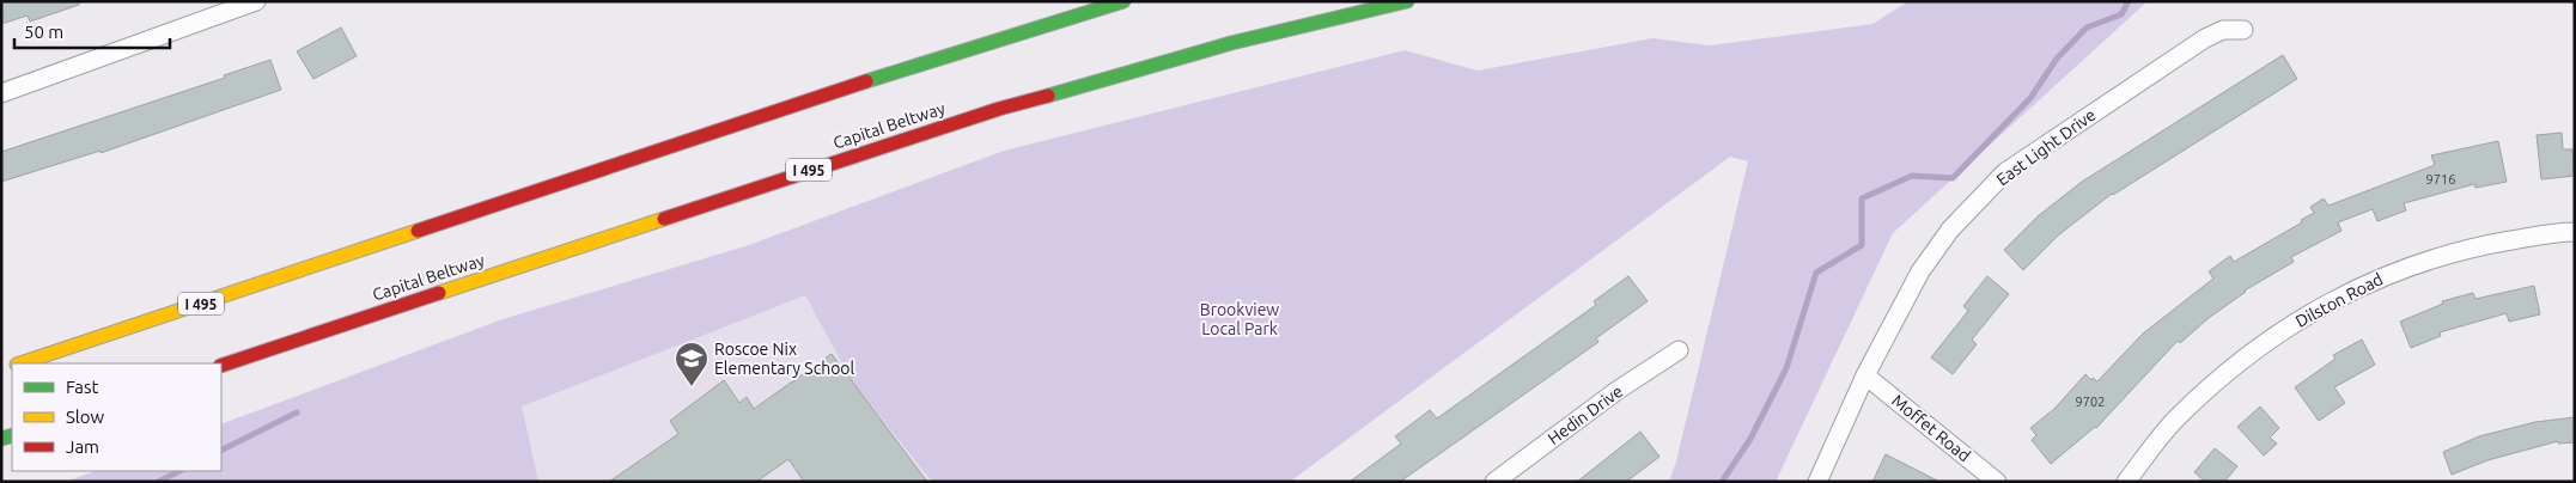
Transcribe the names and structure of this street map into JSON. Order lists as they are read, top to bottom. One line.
{"streets":{"highway":["Capital Beltway","I 495"],"street":["East Light Drive","Dilston Road","Hedin Drive","Moffet Road"]},"crossings":[["East Light Drive","Moffet Road"]],"parks":["Brookview Local Park"],"places":{"school or university":["Roscoe Nix Elementary School"]},"house_numbers":["9716","9702"],"legend":["Fast","Slow","Jam"],"scale_bar":"50 m"}
